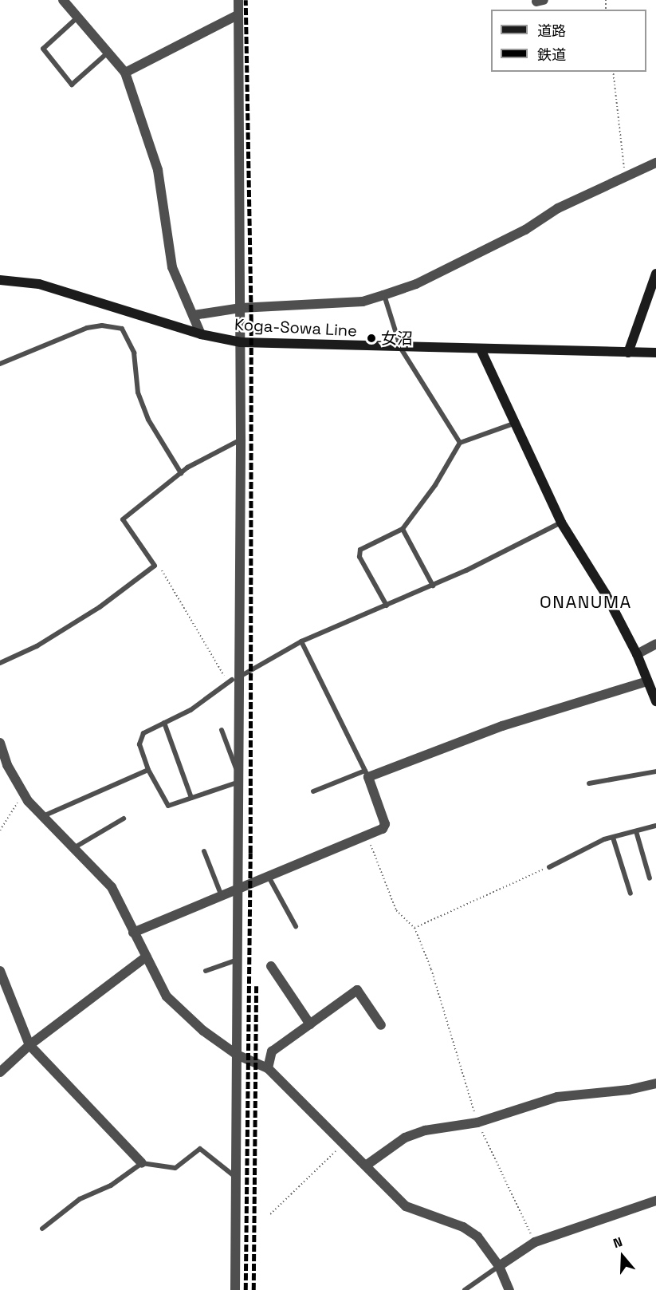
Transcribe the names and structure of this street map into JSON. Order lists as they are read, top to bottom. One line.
{"streets":{"main road":["Koga-Sowa Line"]},"districts":["ONANUMA"],"places":["女沼"],"legend":["道路","鉄道"],"north":"top"}
